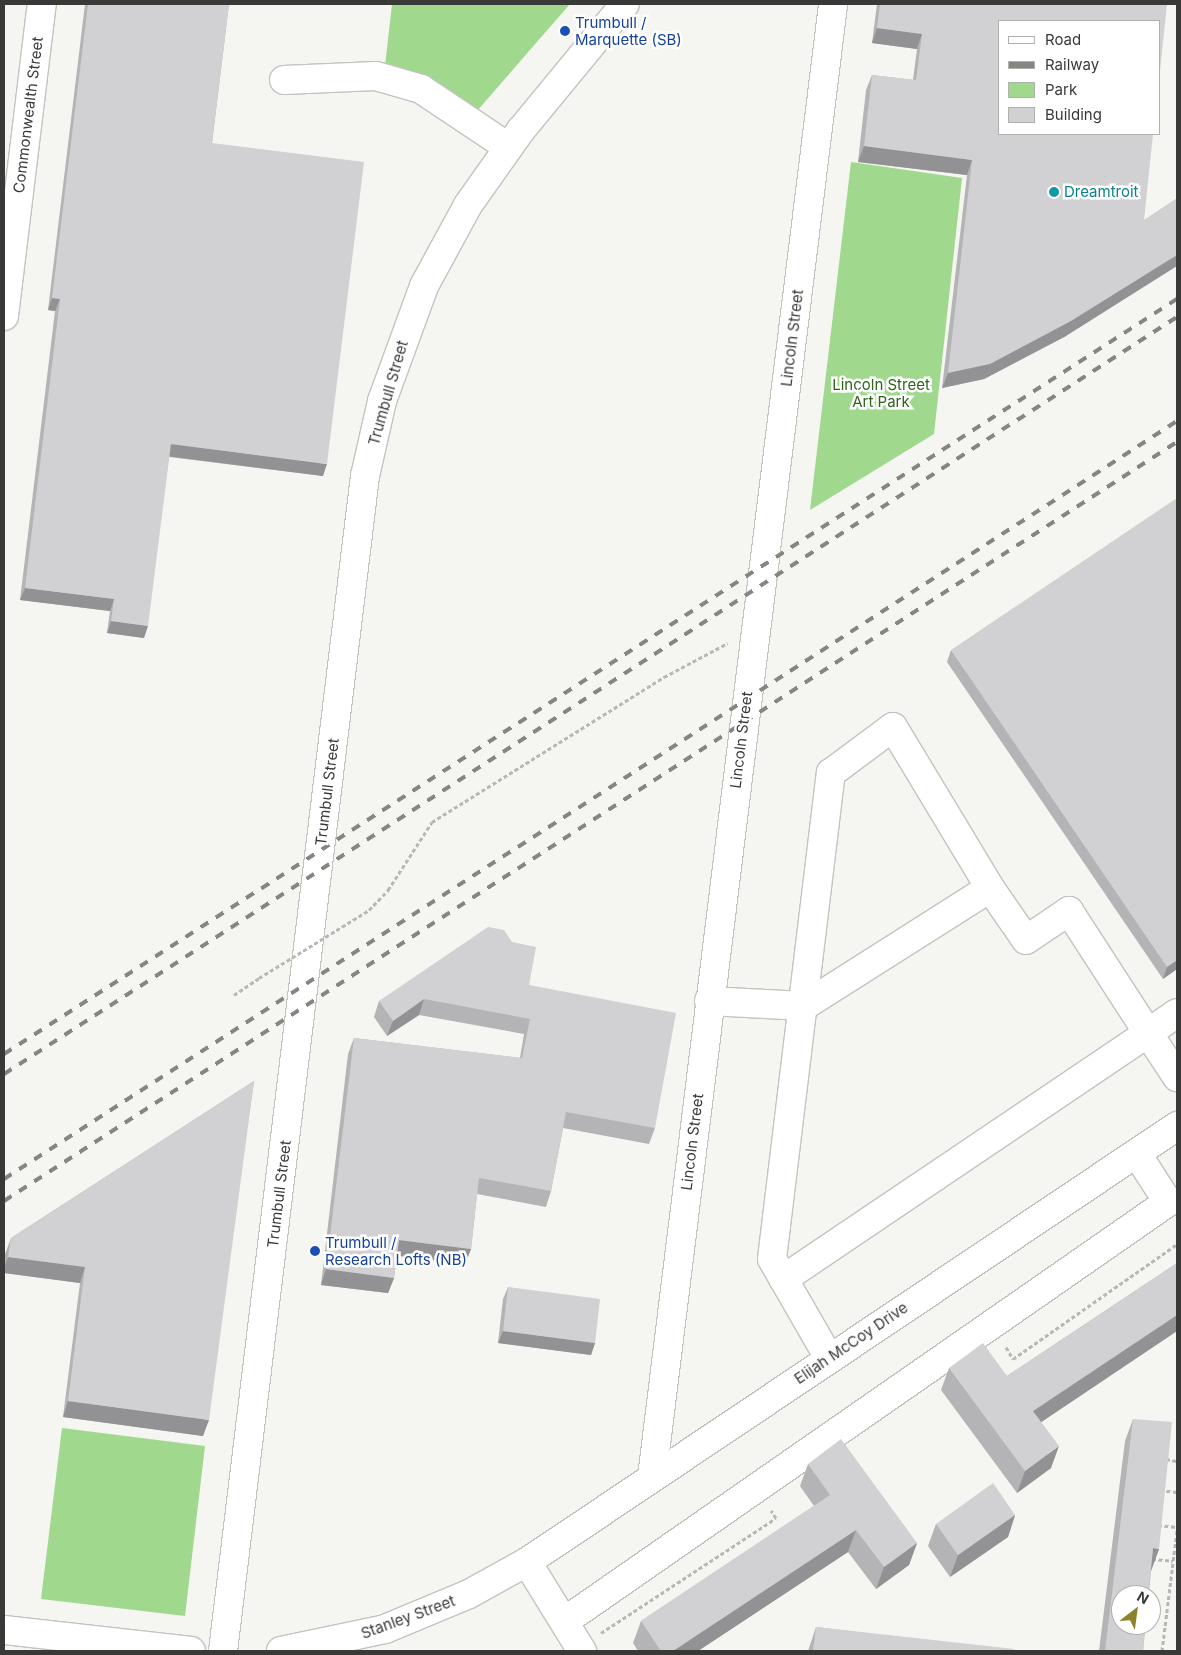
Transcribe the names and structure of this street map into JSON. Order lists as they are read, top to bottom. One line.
{"streets":{"street":["Commonwealth Street","Lincoln Street","Trumbull Street","Elijah McCoy Drive","Stanley Street"]},"crossings":[["Lincoln Street","Elijah McCoy Drive"],["Elijah McCoy Drive","Stanley Street"]],"parks":["Lincoln Street Art Park"],"places":["Trumbull / Marquette (SB)","Dreamtroit","Trumbull / Research Lofts (NB)"],"legend":["Road","Railway","Park","Building"],"north":"top right"}
